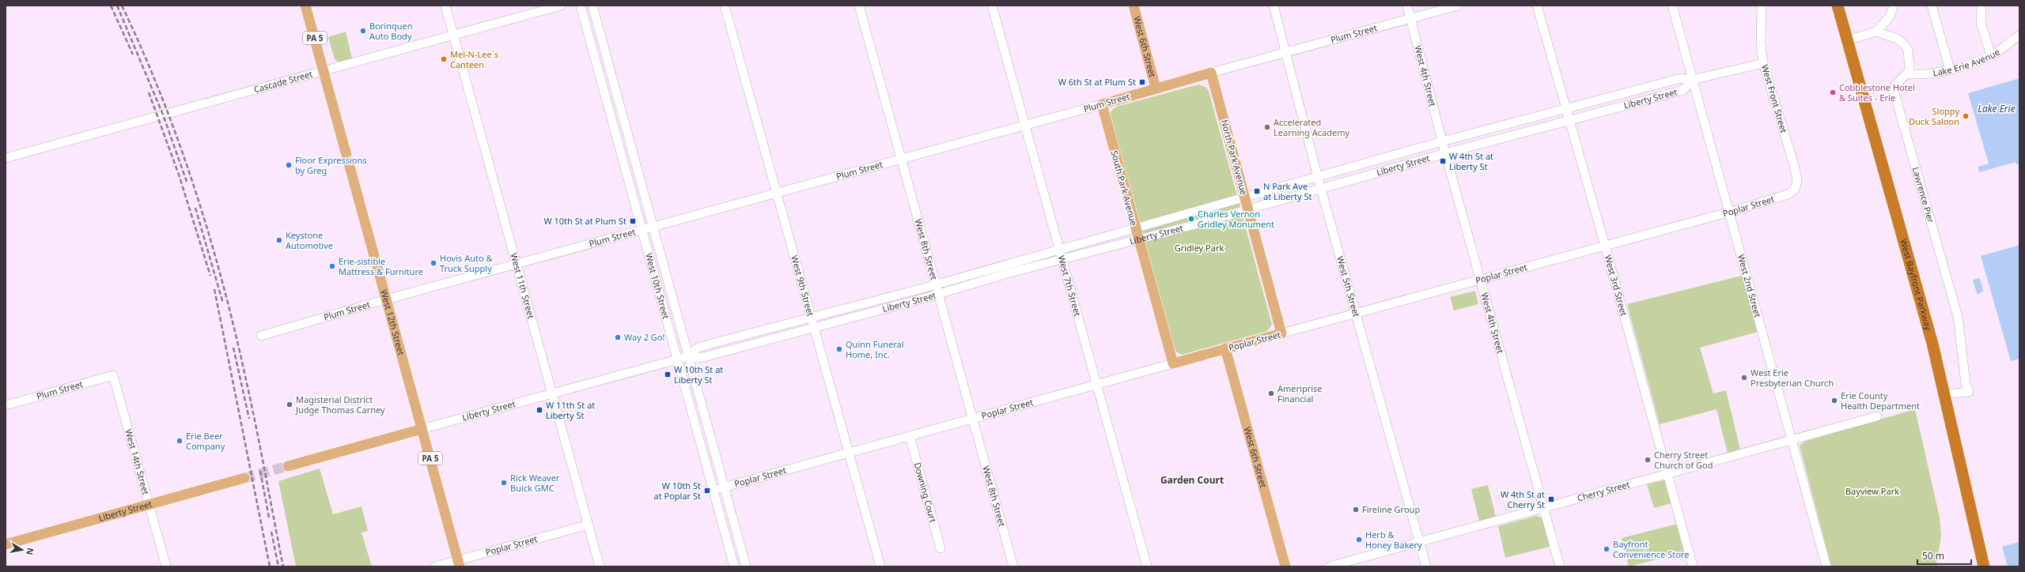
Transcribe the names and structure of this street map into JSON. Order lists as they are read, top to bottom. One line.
{"streets":{"highway":["West Bayfront Parkway"],"main road":["Plum Street","PA 5","West 6th Street","Liberty Street","North Park Avenue","South Park Avenue","Poplar Street","West 12th Street"],"street":["Lake Erie Avenue","West 4th Street","Cascade Street","West Front Street","Lawrence Pier","West 8th Street","West 11th Street","West 10th Street","West 9th Street","West 7th Street","West 5th Street","West 3rd Street","West 2nd Street","West 14th Street","Cherry Street","Downing Court"]},"crossings":[["Plum Street","West 6th Street"],["Plum Street","West 4th Street"],["Plum Street","North Park Avenue"],["Plum Street","South Park Avenue"],["Plum Street","West 8th Street"],["Plum Street","West 11th Street"],["Plum Street","West 10th Street"],["Plum Street","West 9th Street"],["Plum Street","West 7th Street"],["Plum Street","West 5th Street"],["Plum Street","West 12th Street"],["Plum Street","West 14th Street"],["West 6th Street","Poplar Street"],["Lake Erie Avenue","Lawrence Pier"],["West 4th Street","Liberty Street"],["West 4th Street","Poplar Street"],["West 4th Street","Cherry Street"],["Cascade Street","West 11th Street"],["Cascade Street","West 12th Street"],["Liberty Street","West Front Street"],["Liberty Street","North Park Avenue"],["Liberty Street","South Park Avenue"],["Liberty Street","West 8th Street"],["Liberty Street","West 11th Street"],["Liberty Street","West 10th Street"],["Liberty Street","West 9th Street"],["Liberty Street","West 7th Street"],["Liberty Street","West 5th Street"],["Liberty Street","West 3rd Street"],["Liberty Street","West 2nd Street"],["Liberty Street","West 12th Street"],["Liberty Street","West 14th Street"],["West Front Street","Poplar Street"],["North Park Avenue","Poplar Street"],["South Park Avenue","Poplar Street"],["Lawrence Pier","West Bayfront Parkway"],["Poplar Street","West 8th Street"],["Poplar Street","West 11th Street"],["Poplar Street","West 10th Street"],["Poplar Street","West 9th Street"],["Poplar Street","West 7th Street"],["Poplar Street","West 5th Street"],["Poplar Street","West 3rd Street"],["Poplar Street","West 2nd Street"],["Poplar Street","West 12th Street"],["Poplar Street","Downing Court"],["West 5th Street","Cherry Street"],["West 3rd Street","Cherry Street"],["West 2nd Street","Cherry Street"]],"districts":["Garden Court"],"water":["Lake Erie"],"parks":["Gridley Park","Bayview Park"],"places":{"other":["Borinquen Auto Body","Mel-N-Lee´s Canteen","Cobblestone Hotel & Suites - Erie","Sloppy Duck Saloon","Accelerated Learning Academy","Floor Expressions by Greg","Charles Vernon Gridley Monument","Keystone Automotive","Hovis Auto & Truck Supply","Erie-sistible Mattress & Furniture","Way 2 Go!","Quinn Funeral Home, Inc.","West Erie Presbyterian Church","Ameriprise Financial","Erie County Health Department","Magisterial District Judge Thomas Carney","Erie Beer Company","Cherry Street Church of God","Rick Weaver Buick GMC","Fireline Group","Herb & Honey Bakery","Bayfront Convenience Store"],"transit":["W 6th St at Plum St","W 4th St at Liberty St","N Park Ave at Liberty St","W 10th St at Plum St","W 10th St at Liberty St","W 11th St at Liberty St","W 10th St at Poplar St","W 4th St at Cherry St"]},"scale_bar":"50 m","north":"right"}
